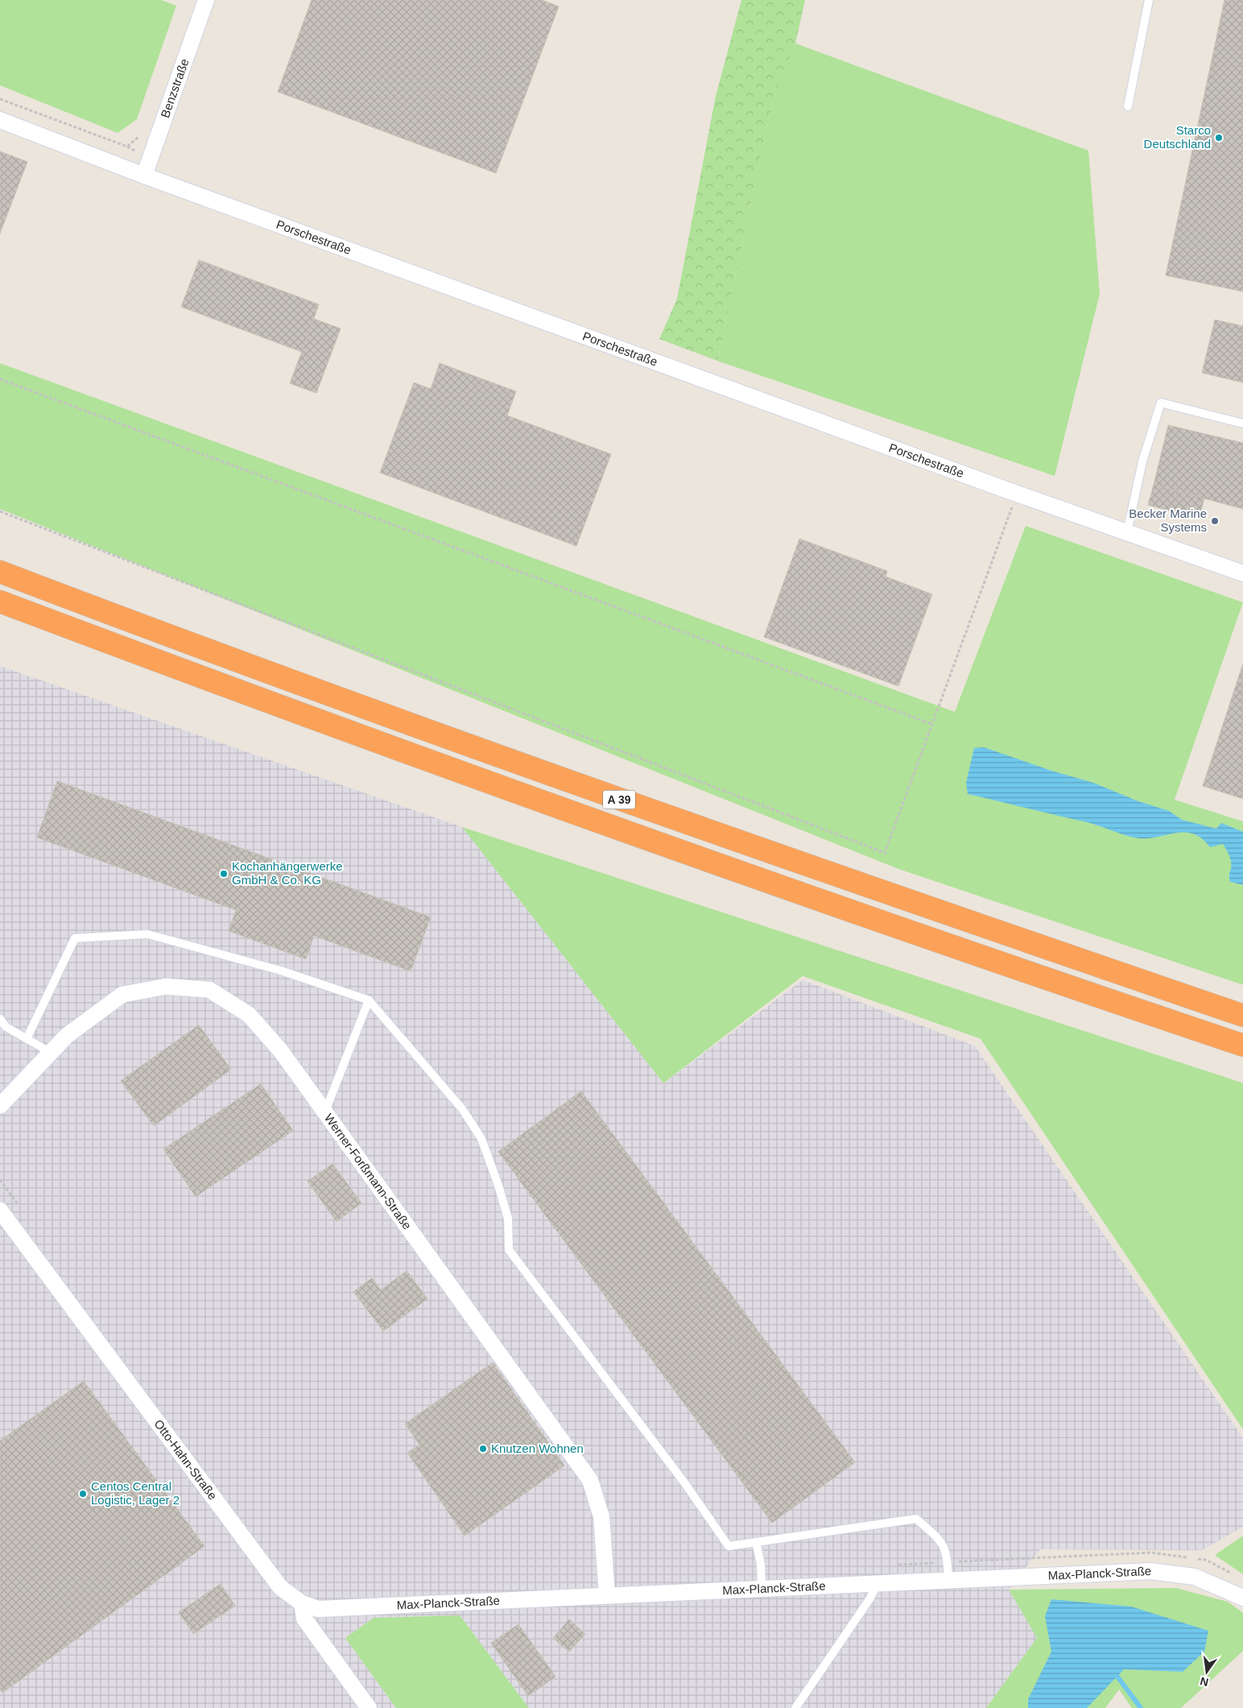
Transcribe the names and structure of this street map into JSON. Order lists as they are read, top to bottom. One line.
{"streets":{"highway":["A 39"],"street":["Benzstraße","Porschestraße","Werner-Forßmann-Straße","Otto-Hahn-Straße","Max-Planck-Straße"]},"crossings":[["Benzstraße","Porschestraße"],["Werner-Forßmann-Straße","Max-Planck-Straße"],["Otto-Hahn-Straße","Max-Planck-Straße"]],"places":["Starco Deutschland","Becker Marine Systems","Kochanhängerwerke GmbH & Co. KG","Knutzen Wohnen","Centos Central Logistic, Lager 2"],"north":"bottom"}
